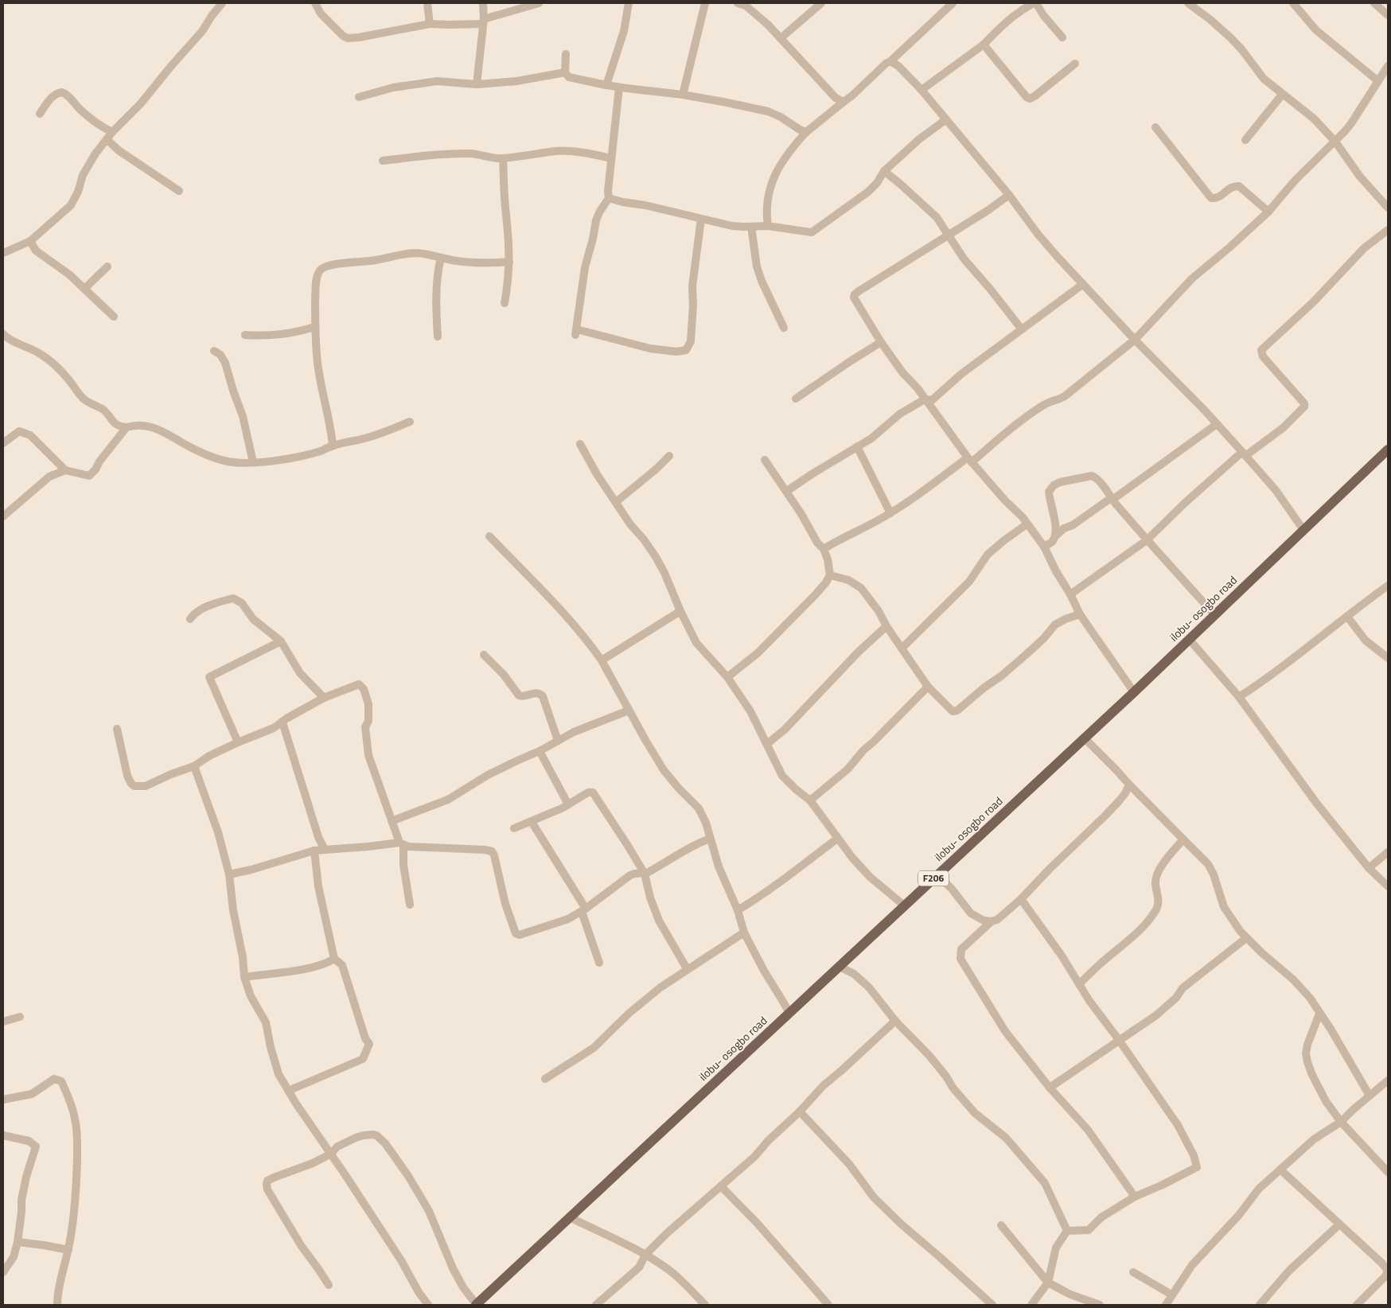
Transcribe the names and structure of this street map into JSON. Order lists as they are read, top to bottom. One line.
{"streets":{"main road":["ilobu- osogbo road","F206"]}}
